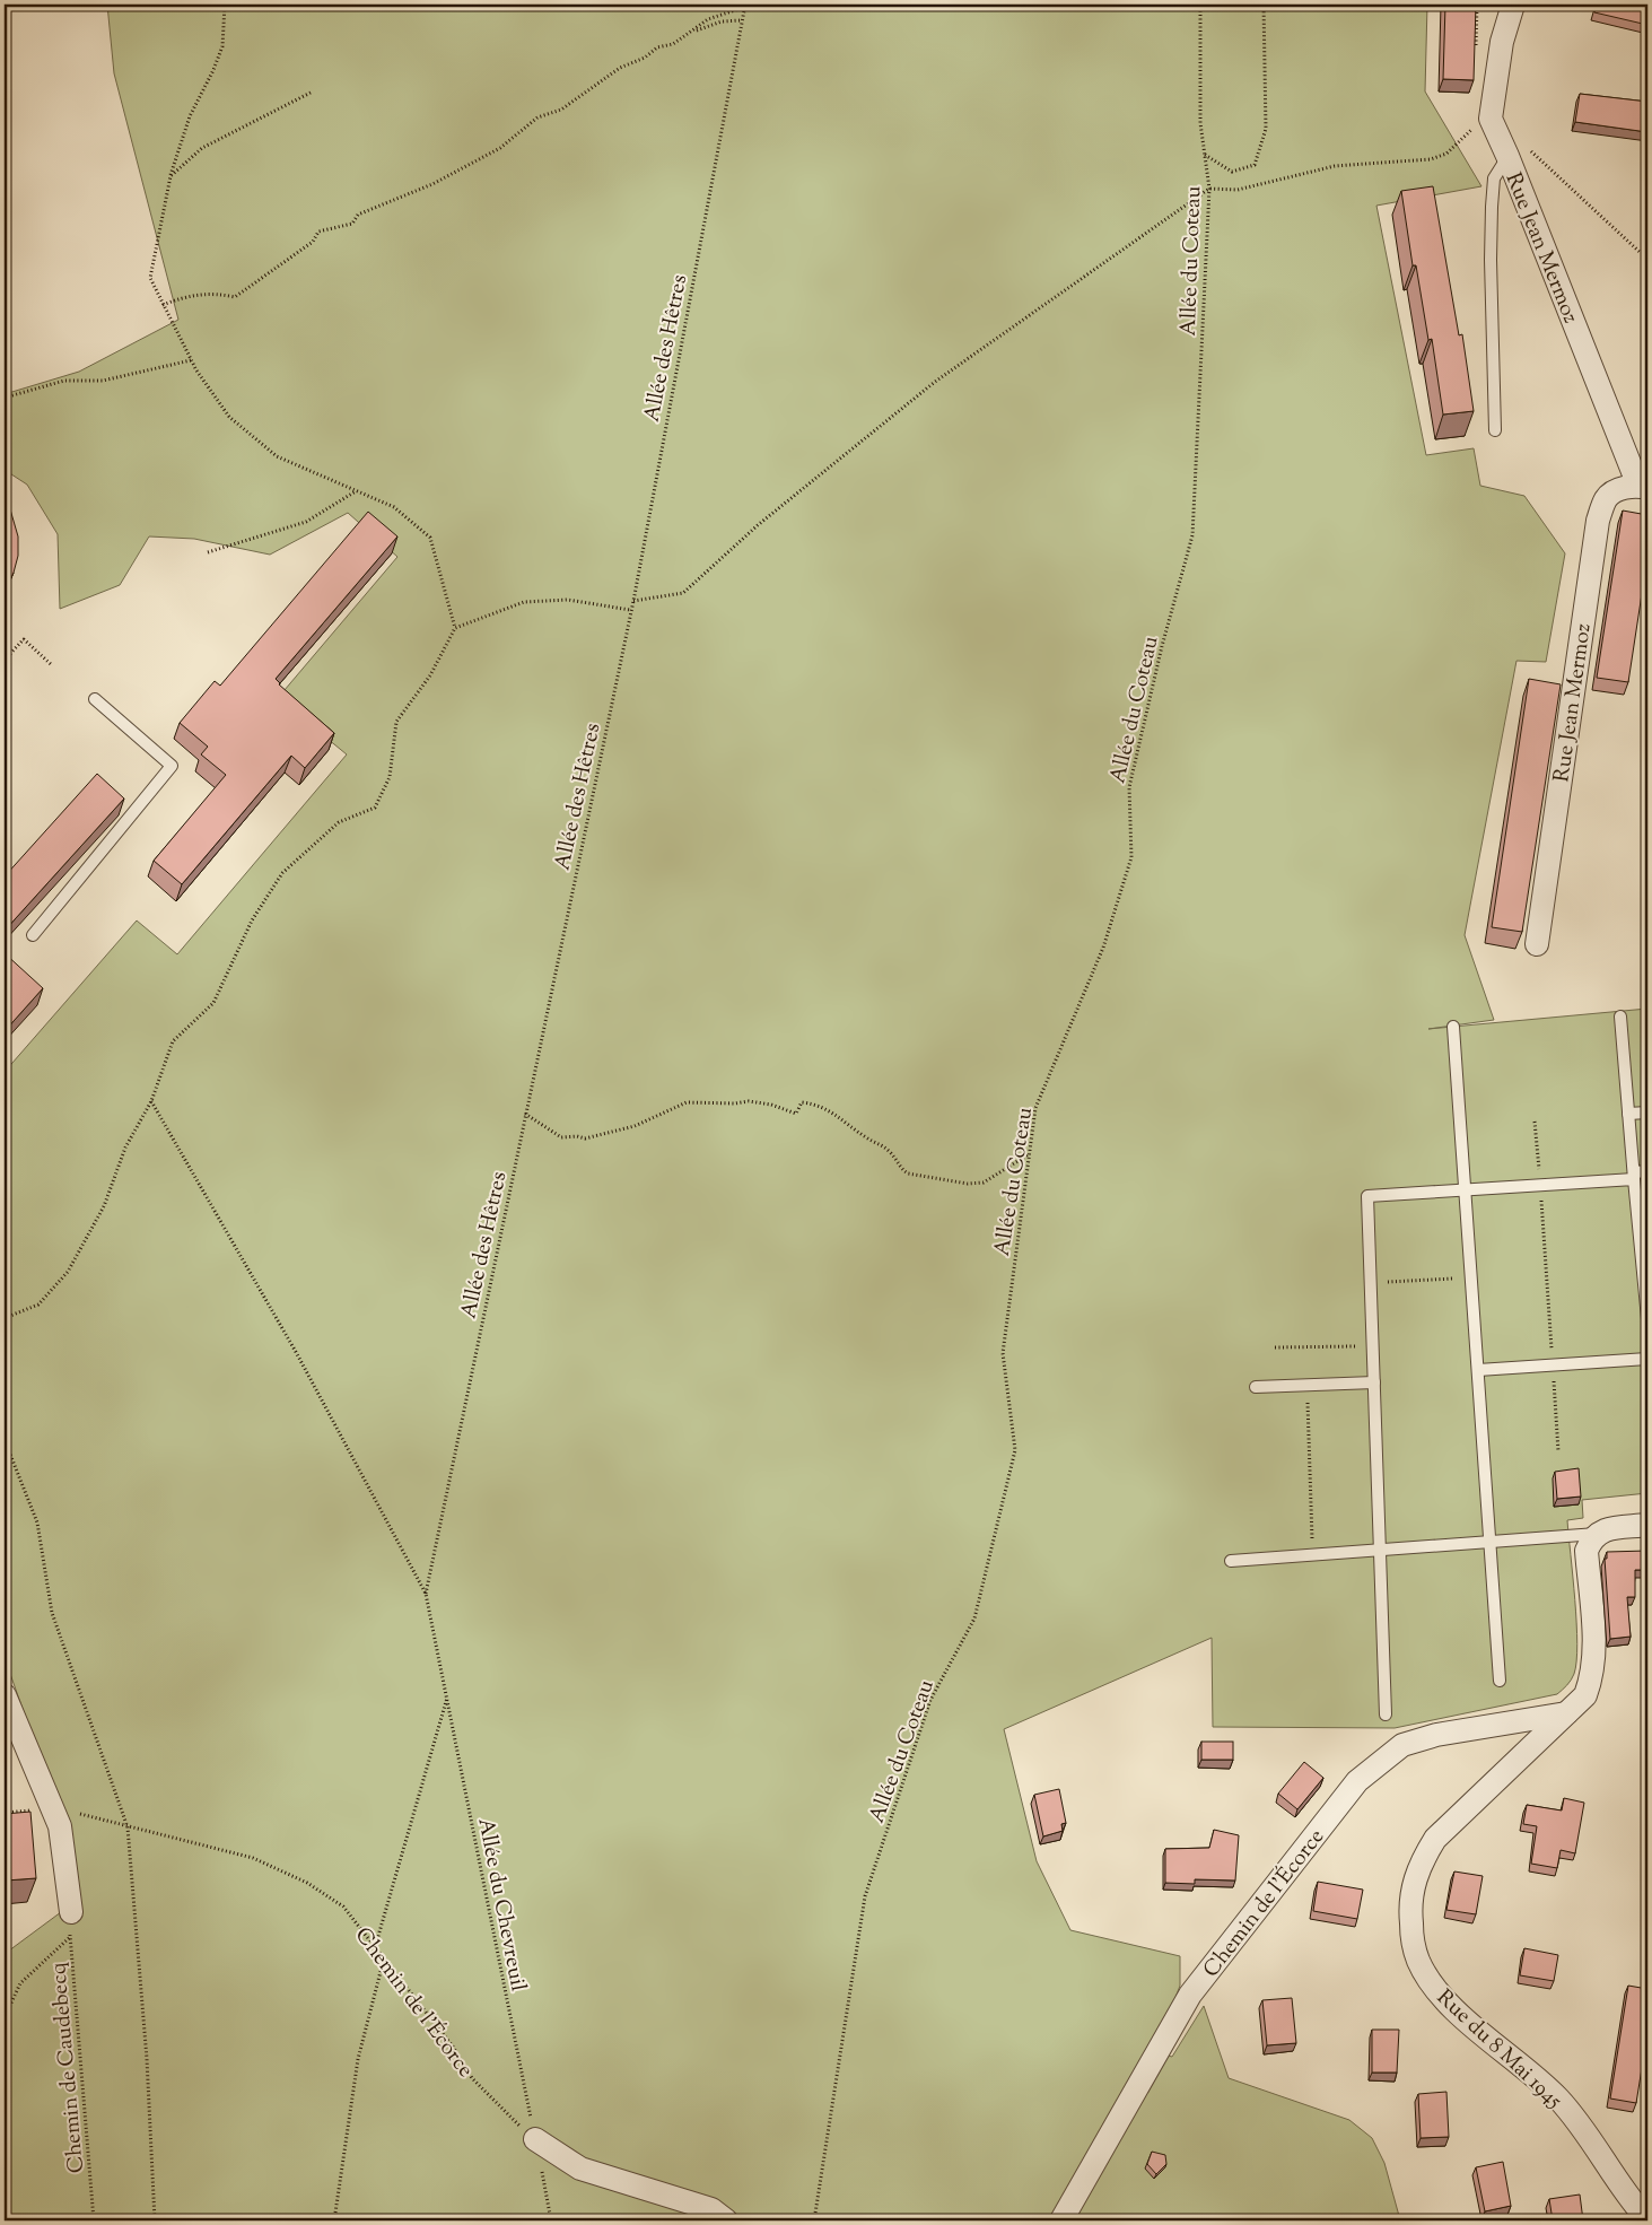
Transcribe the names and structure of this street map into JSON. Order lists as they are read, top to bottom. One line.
{"streets":{"street":["Rue Jean Mermoz","Chemin de l'Écorce","Rue du 8 Mai 1945"],"path":["Allée du Coteau","Allée des Hêtres","Allée du Chevreuil","Chemin de Caudebecq"]},"crossings":[["Allée des Hêtres","Allée du Chevreuil"],["Chemin de l'Écorce","Allée du Chevreuil"],["Chemin de l'Écorce","Rue du 8 Mai 1945"]]}
